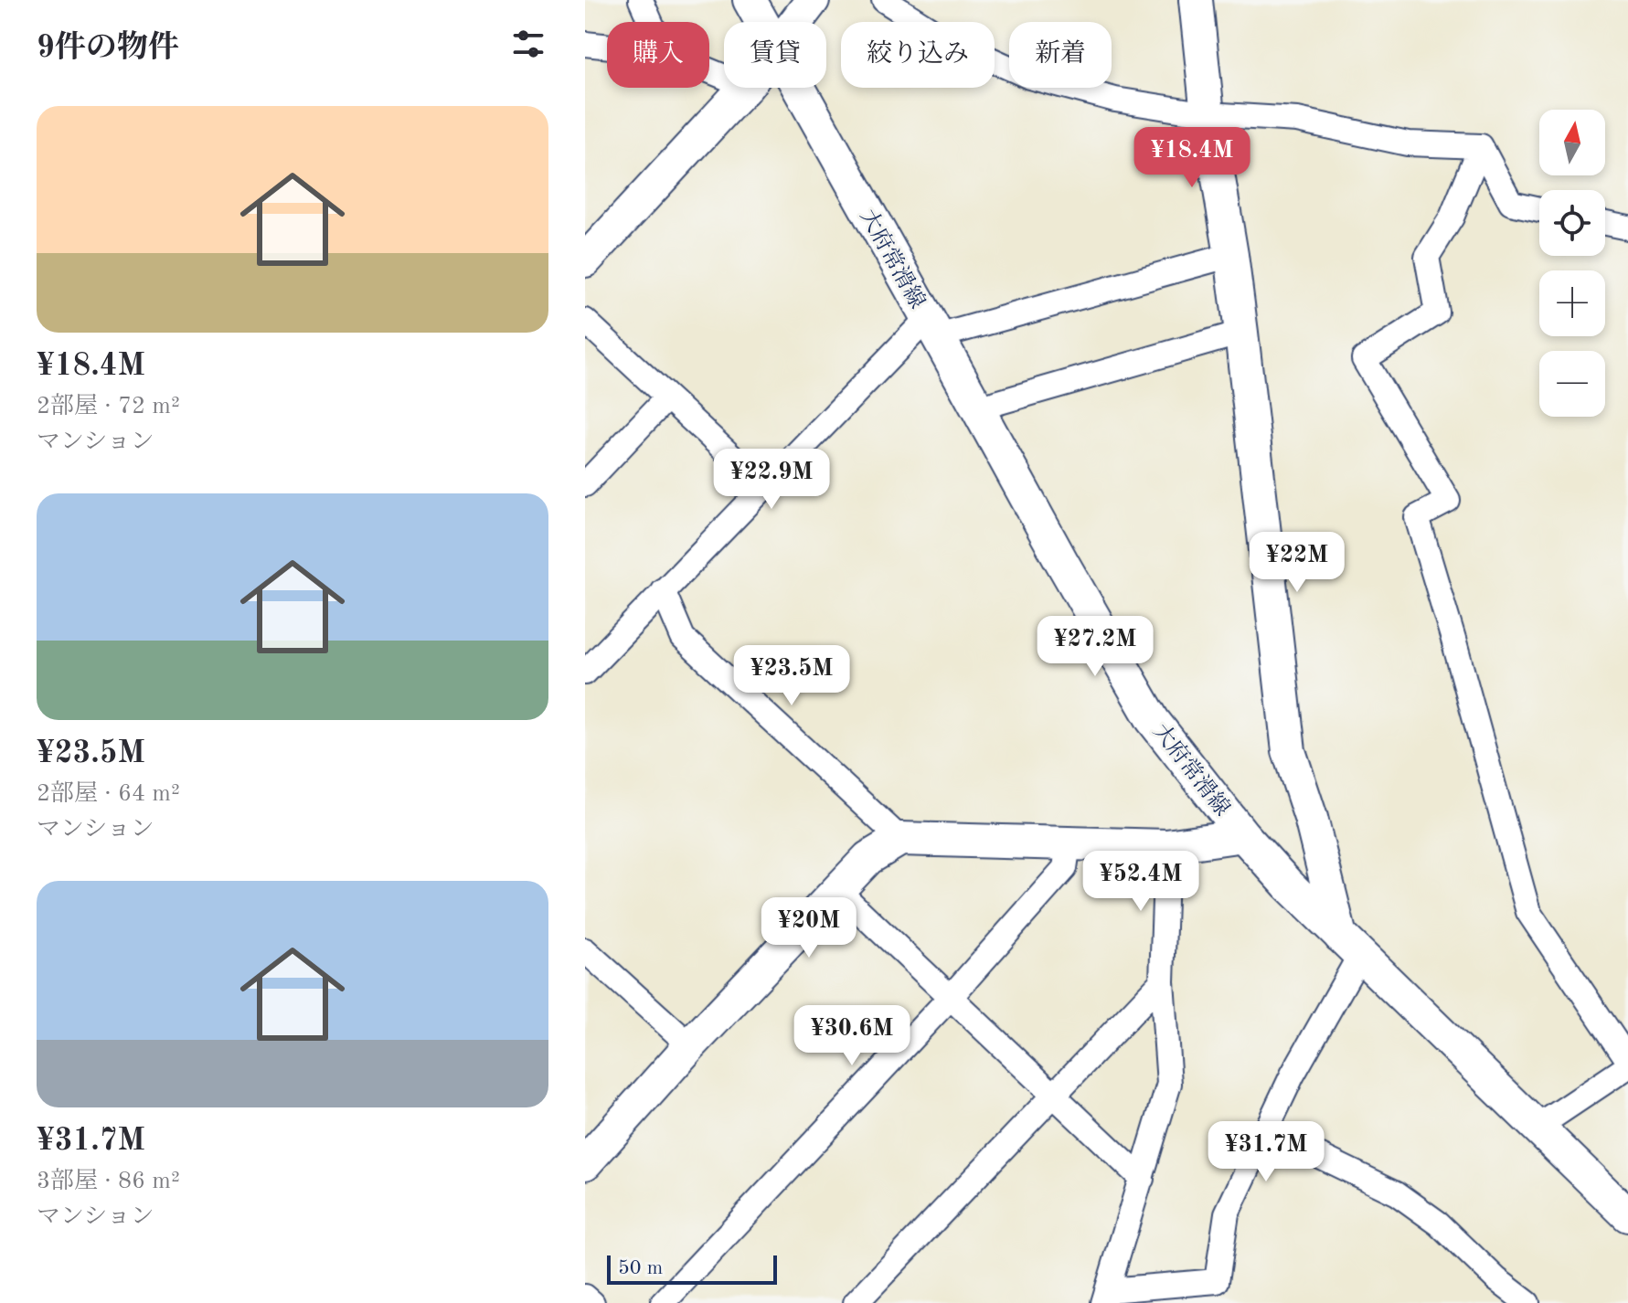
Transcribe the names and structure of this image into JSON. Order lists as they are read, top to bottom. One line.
{"streets":{"street":["大府常滑線"]},"scale_bar":"50 m","north":"top","page":{"heading":"9件の物件","chip":["購入","賃貸","絞り込み","新着"],"list":[{"name":"¥18.4M","note":"2部屋 · 72 m² · マンション"},{"name":"¥23.5M","note":"2部屋 · 64 m² · マンション"},{"name":"¥31.7M","note":"3部屋 · 86 m² · マンション"}],"map_buttons":["+","−"],"price":["¥18.4M","¥22.9M","¥22M","¥27.2M","¥23.5M","¥52.4M","¥20M","¥30.6M","¥31.7M"],"scale":"50 m"}}
